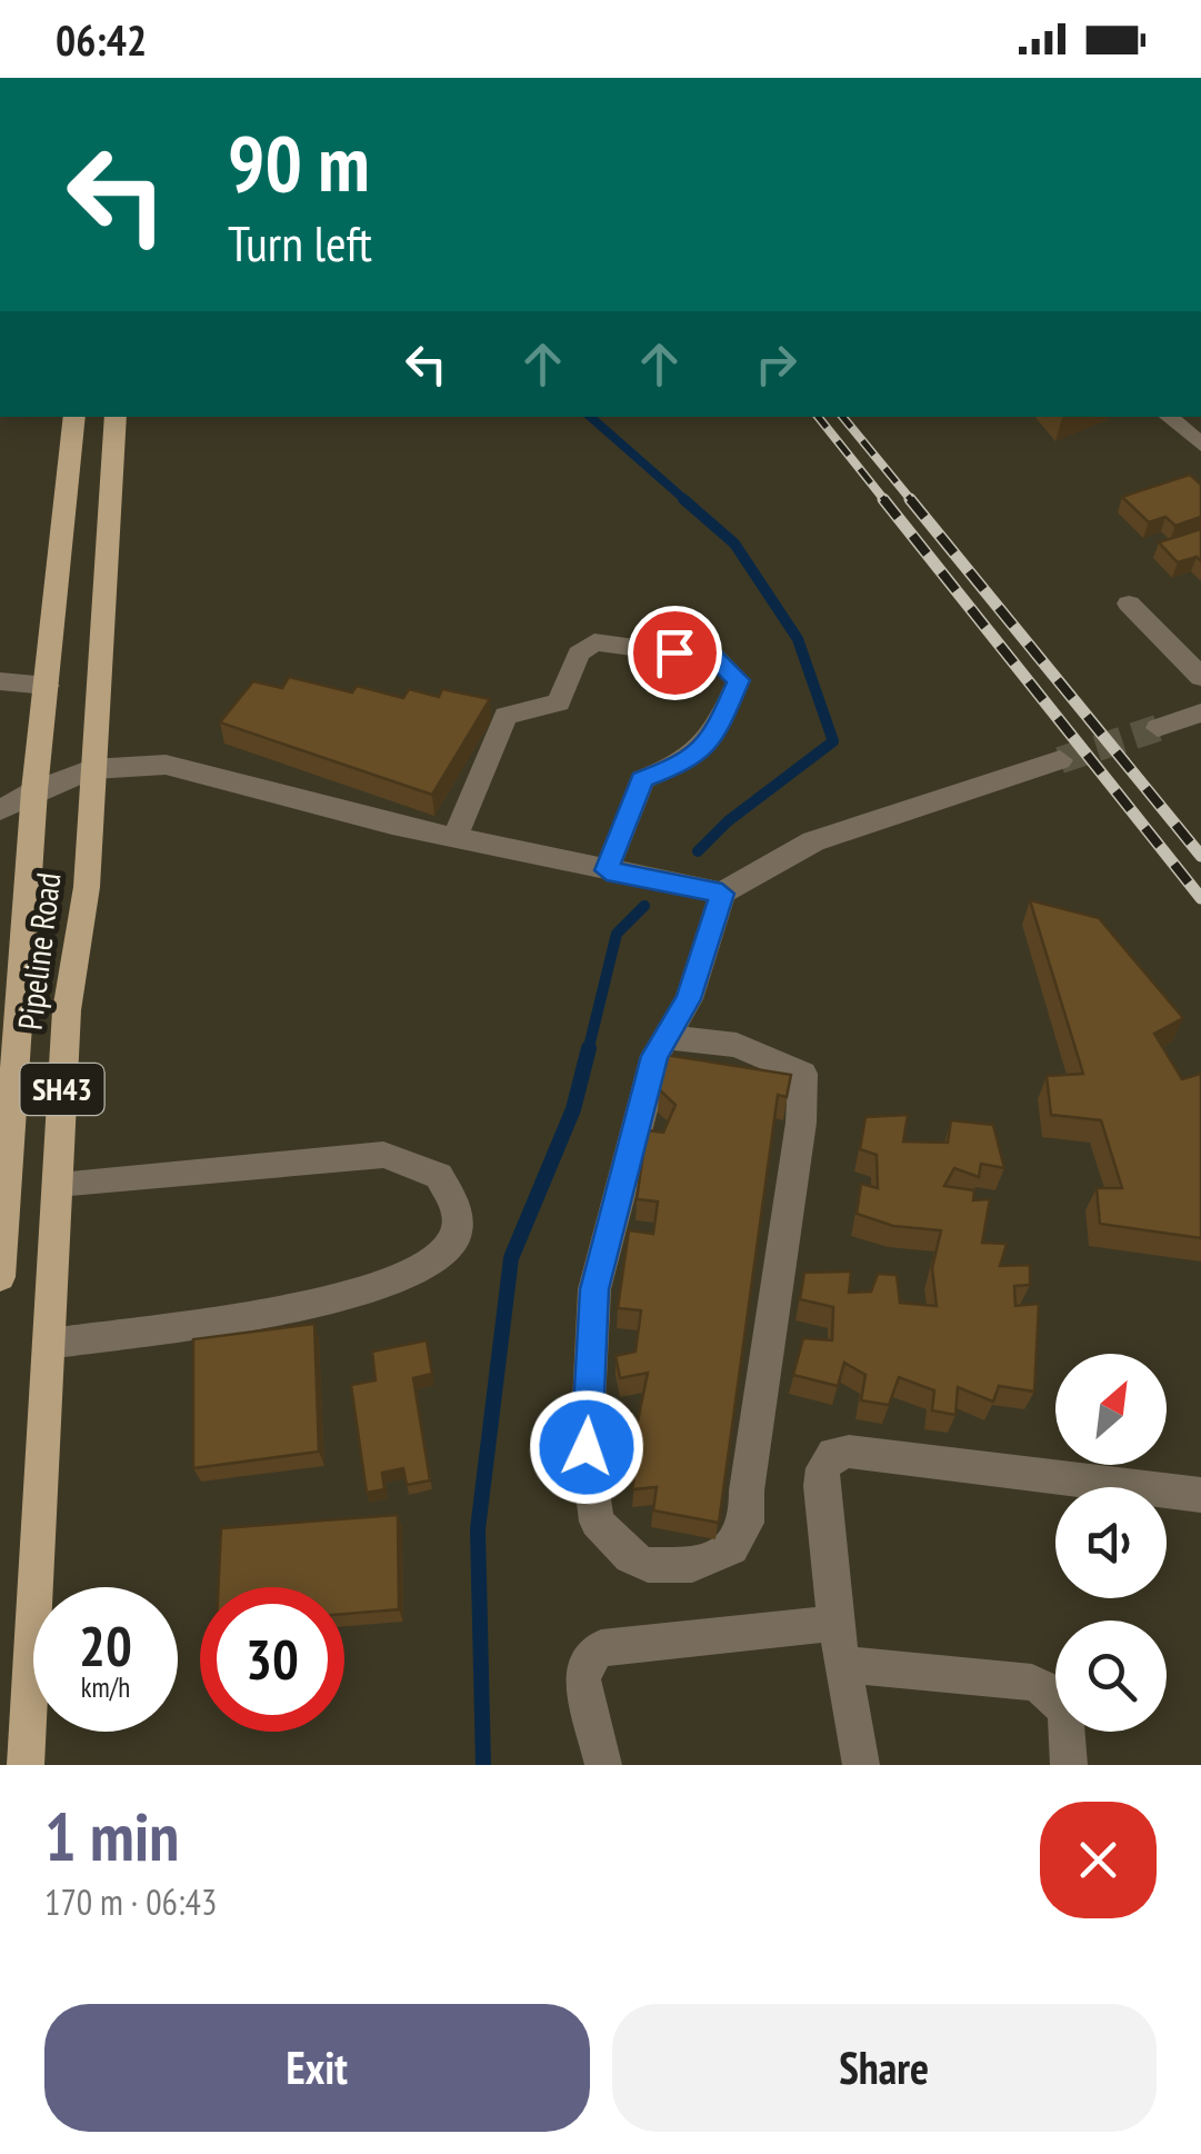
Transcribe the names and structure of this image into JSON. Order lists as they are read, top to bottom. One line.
{"streets":{"main road":["Pipeline Road","SH43"]},"north":"top right","page":{"status":"06:42","turn":["90 m","Turn left"],"speed":"20 km/h","limit":"30","heading":["1 min","170 m · 06:43"],"buttons":["Exit","Share"]}}
